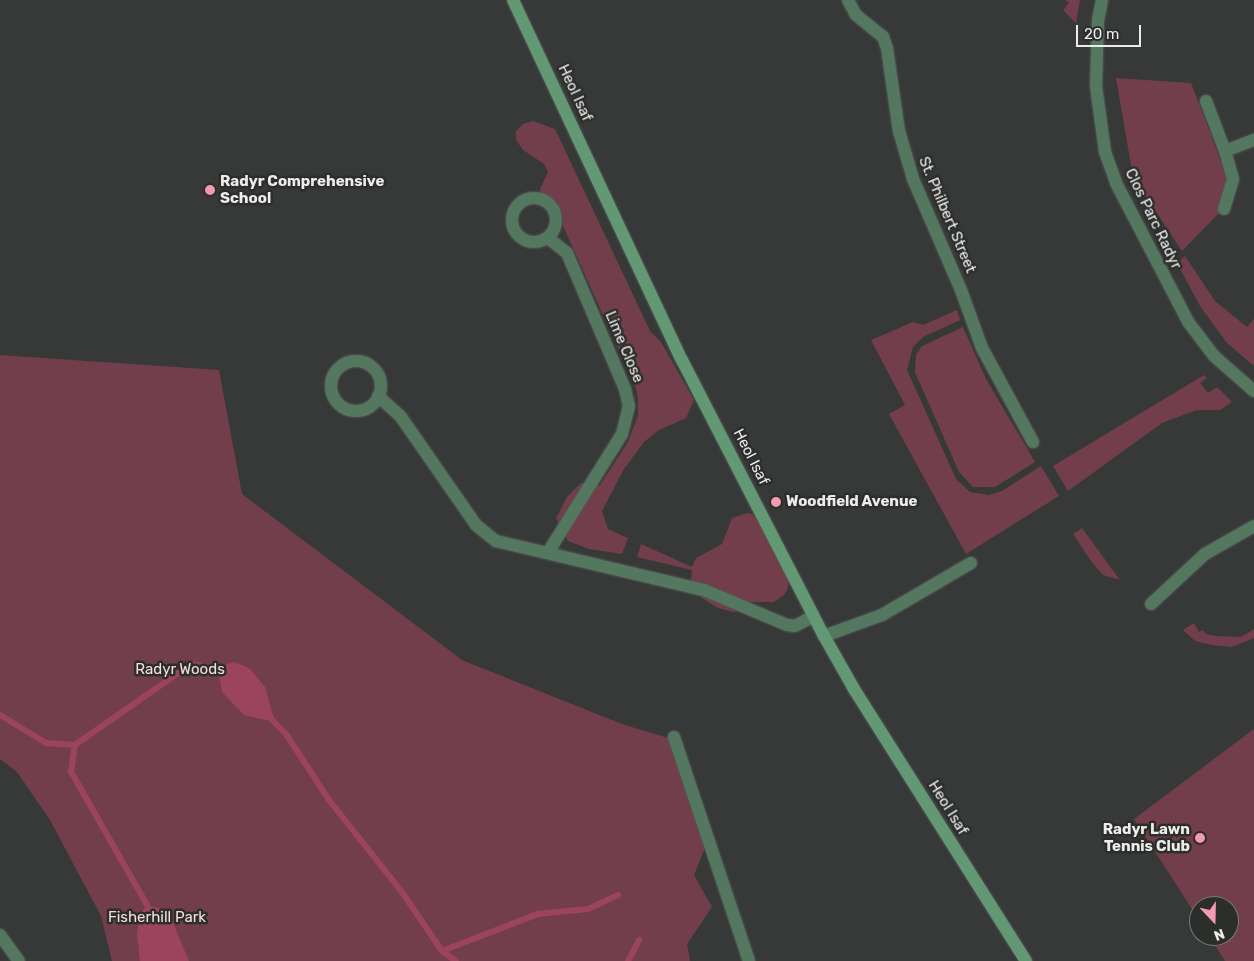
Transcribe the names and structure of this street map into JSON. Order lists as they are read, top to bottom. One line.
{"streets":{"main road":["Heol Isaf"],"street":["St. Philbert Street","Clos Parc Radyr","Lime Close"]},"parks":["Radyr Woods","Fisherhill Park"],"places":["Radyr Comprehensive School","Woodfield Avenue","Radyr Lawn Tennis Club"],"scale_bar":"20 m","north":"bottom"}
